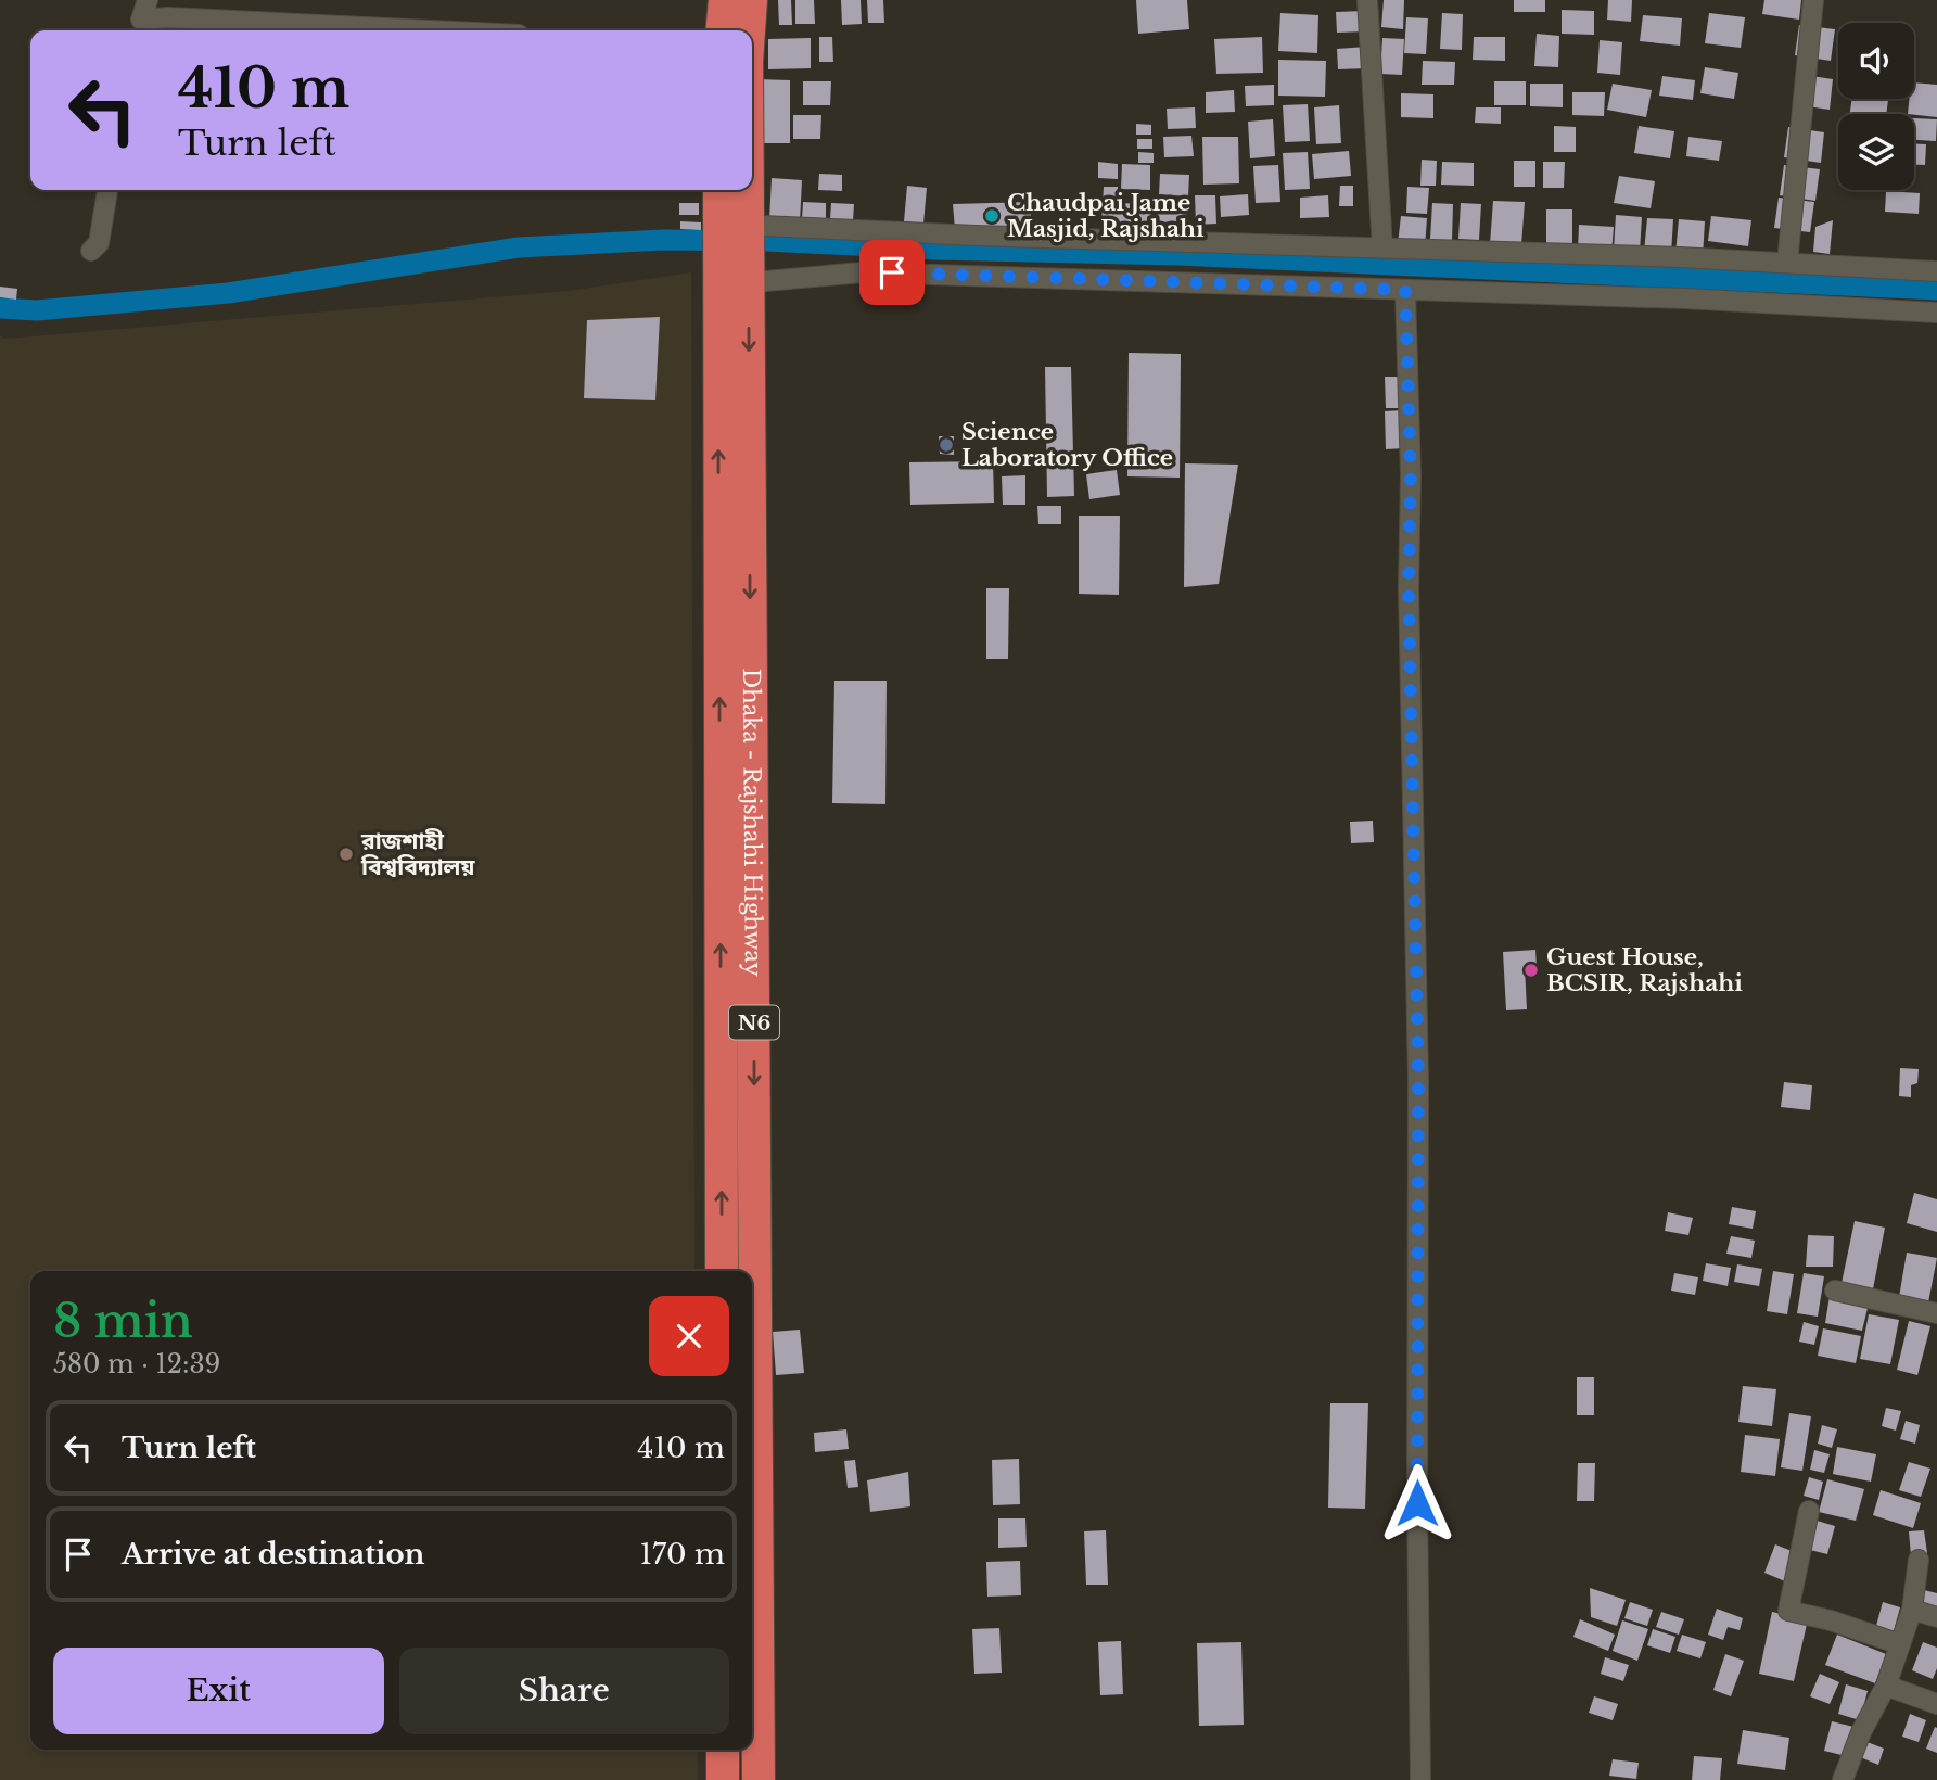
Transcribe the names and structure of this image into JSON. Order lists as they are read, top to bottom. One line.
{"streets":{"highway":["Dhaka - Rajshahi Highway","N6"]},"places":["Chaudpai Jame Masjid, Rajshahi","Science Laboratory Office","রাজশাহী বিশ্ববিদ্যালয়","Guest House, BCSIR, Rajshahi"],"page":{"turn":["410 m","Turn left"],"heading":["8 min","580 m · 12:39"],"list":[{"name":"Turn left","value":"410 m"},{"name":"Arrive at destination","value":"170 m"}],"buttons":["Exit","Share"]}}
